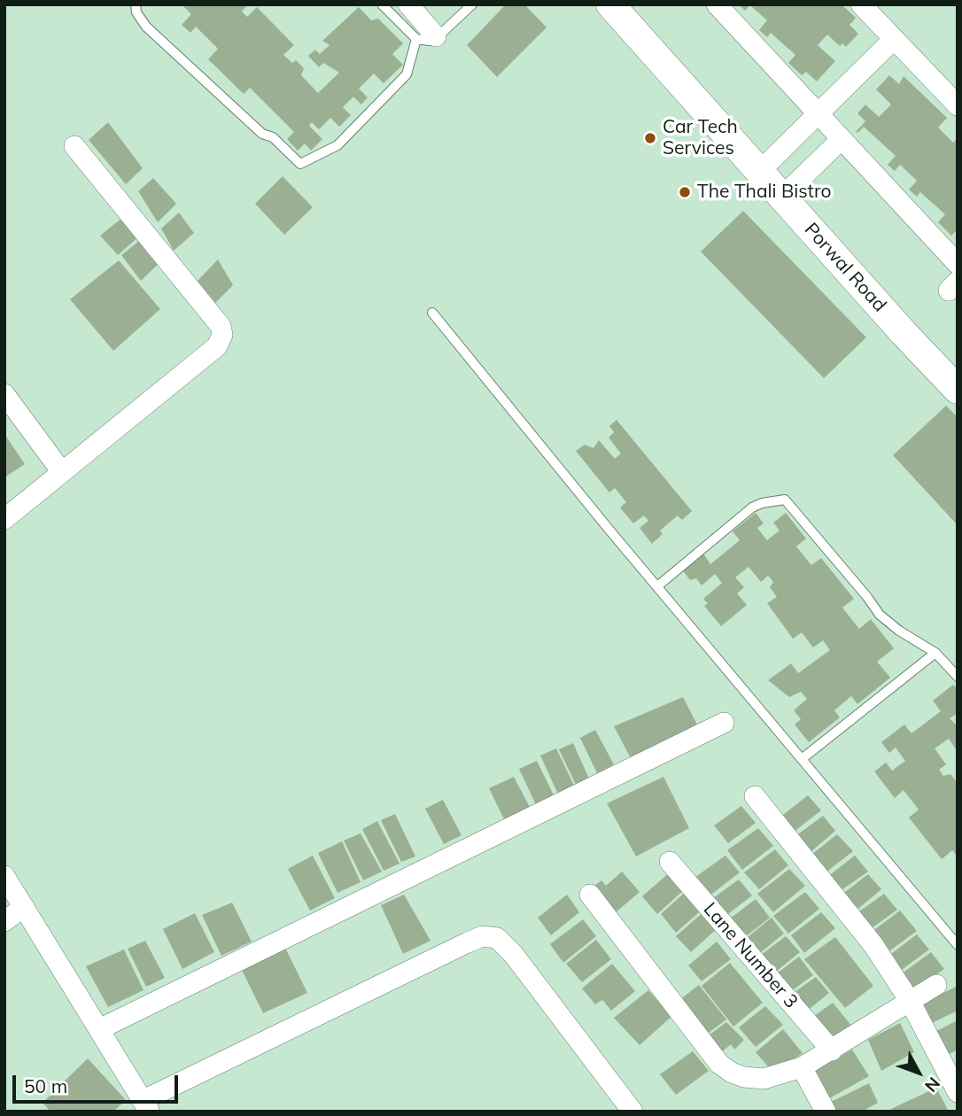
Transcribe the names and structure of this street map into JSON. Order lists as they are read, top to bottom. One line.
{"streets":{"street":["Porwal Road","Lane Number 3"]},"places":["Car Tech Services","The Thali Bistro"],"scale_bar":"50 m","north":"bottom right"}
